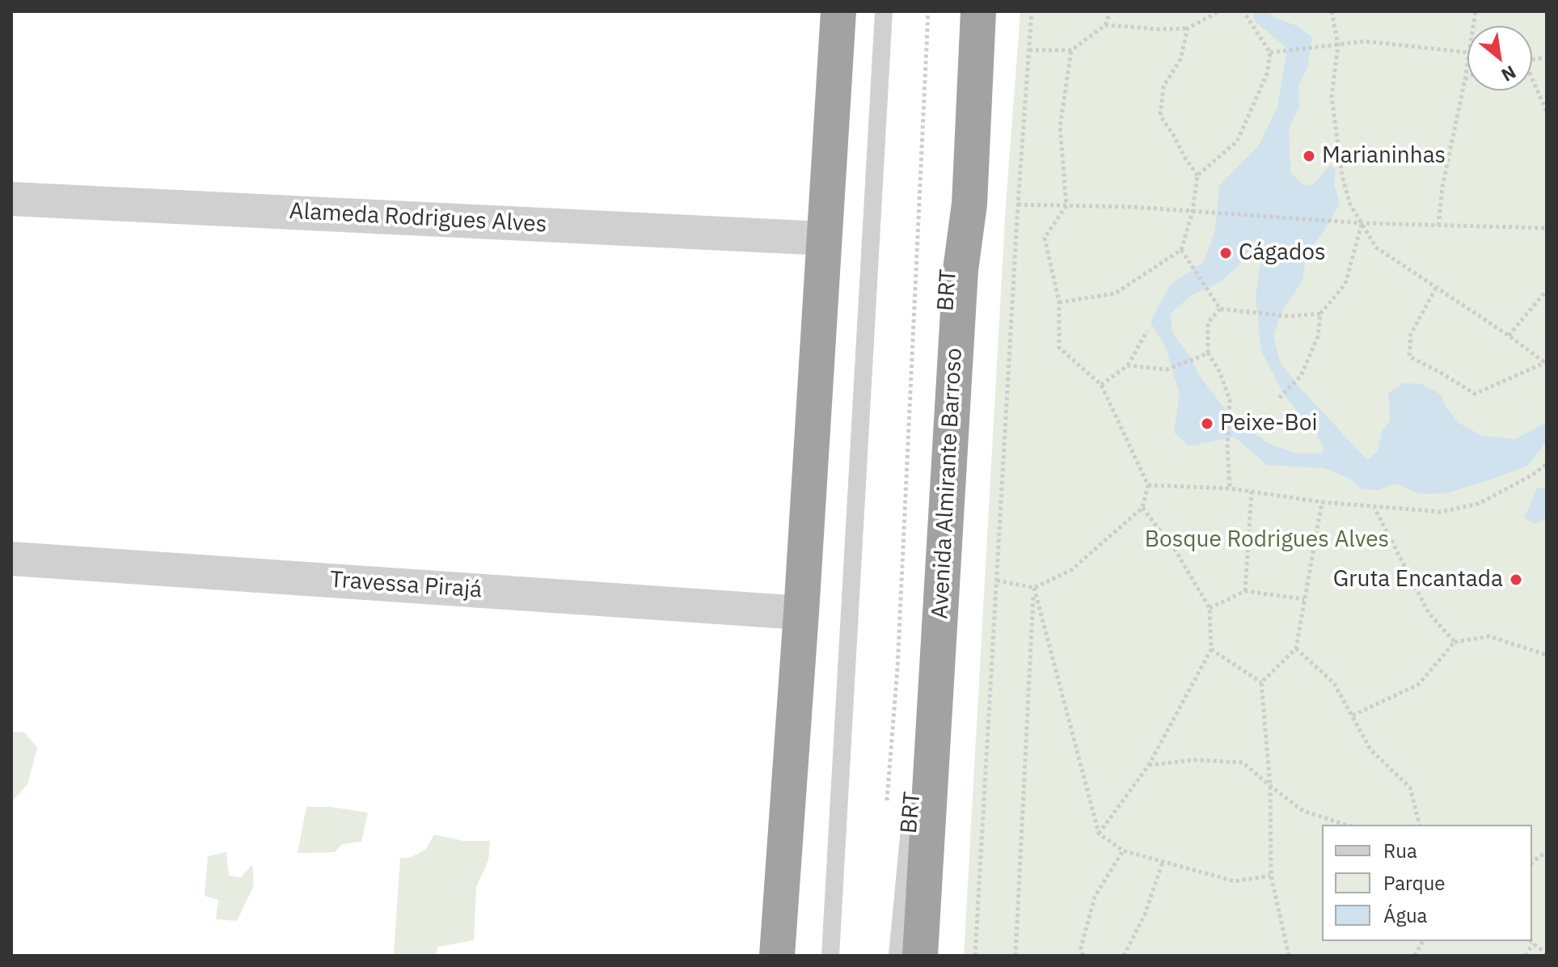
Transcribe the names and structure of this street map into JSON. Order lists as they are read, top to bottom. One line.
{"streets":{"highway":["Avenida Almirante Barroso"],"street":["Alameda Rodrigues Alves","Travessa Pirajá"],"lane":["BRT"]},"parks":["Bosque Rodrigues Alves"],"places":["Marianinhas","Cágados","Peixe-Boi","Gruta Encantada"],"legend":["Rua","Parque","Água"],"north":"bottom right"}
